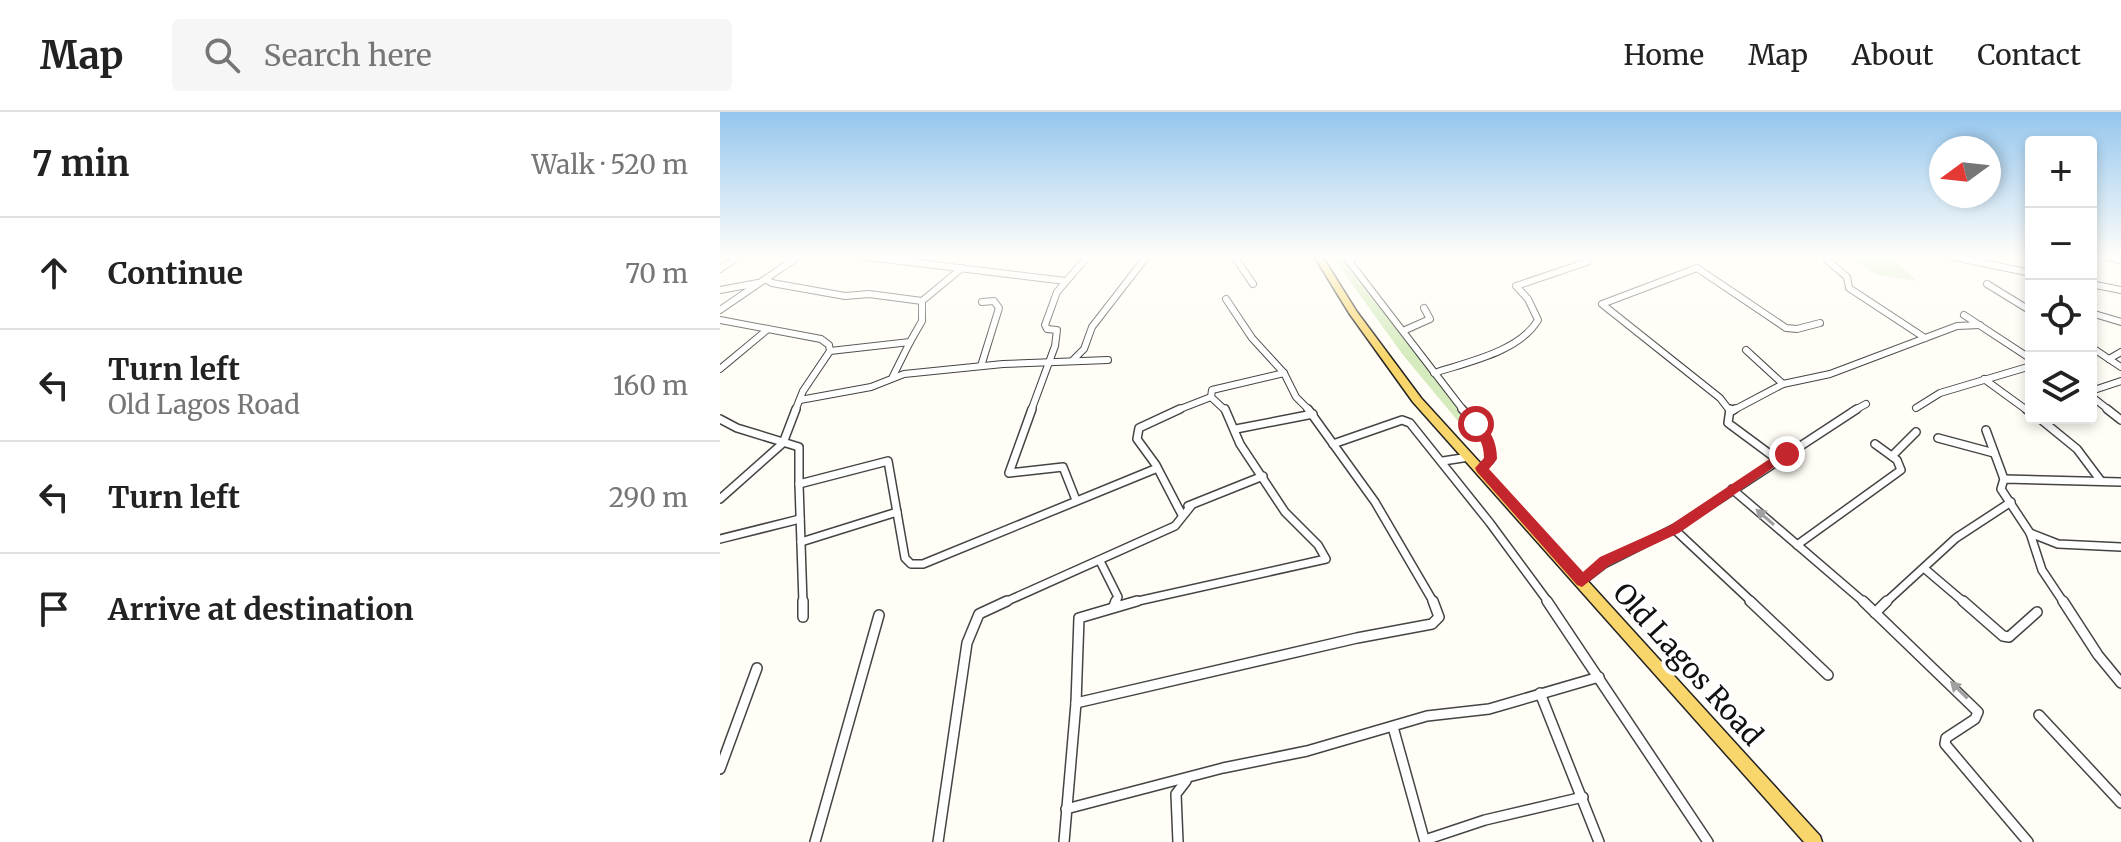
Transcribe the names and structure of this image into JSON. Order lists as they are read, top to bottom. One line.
{"streets":{"main road":["Old Lagos Road"]},"north":"left","page":{"header":"Map","search":"Search here","nav":["Home","Map","About","Contact"],"heading":["7 min","Walk · 520 m"],"map_buttons":["+","−"],"list":[["Continue","70 m"],["Turn left","Old Lagos Road","160 m"],["Turn left","290 m"],"Arrive at destination"]}}
